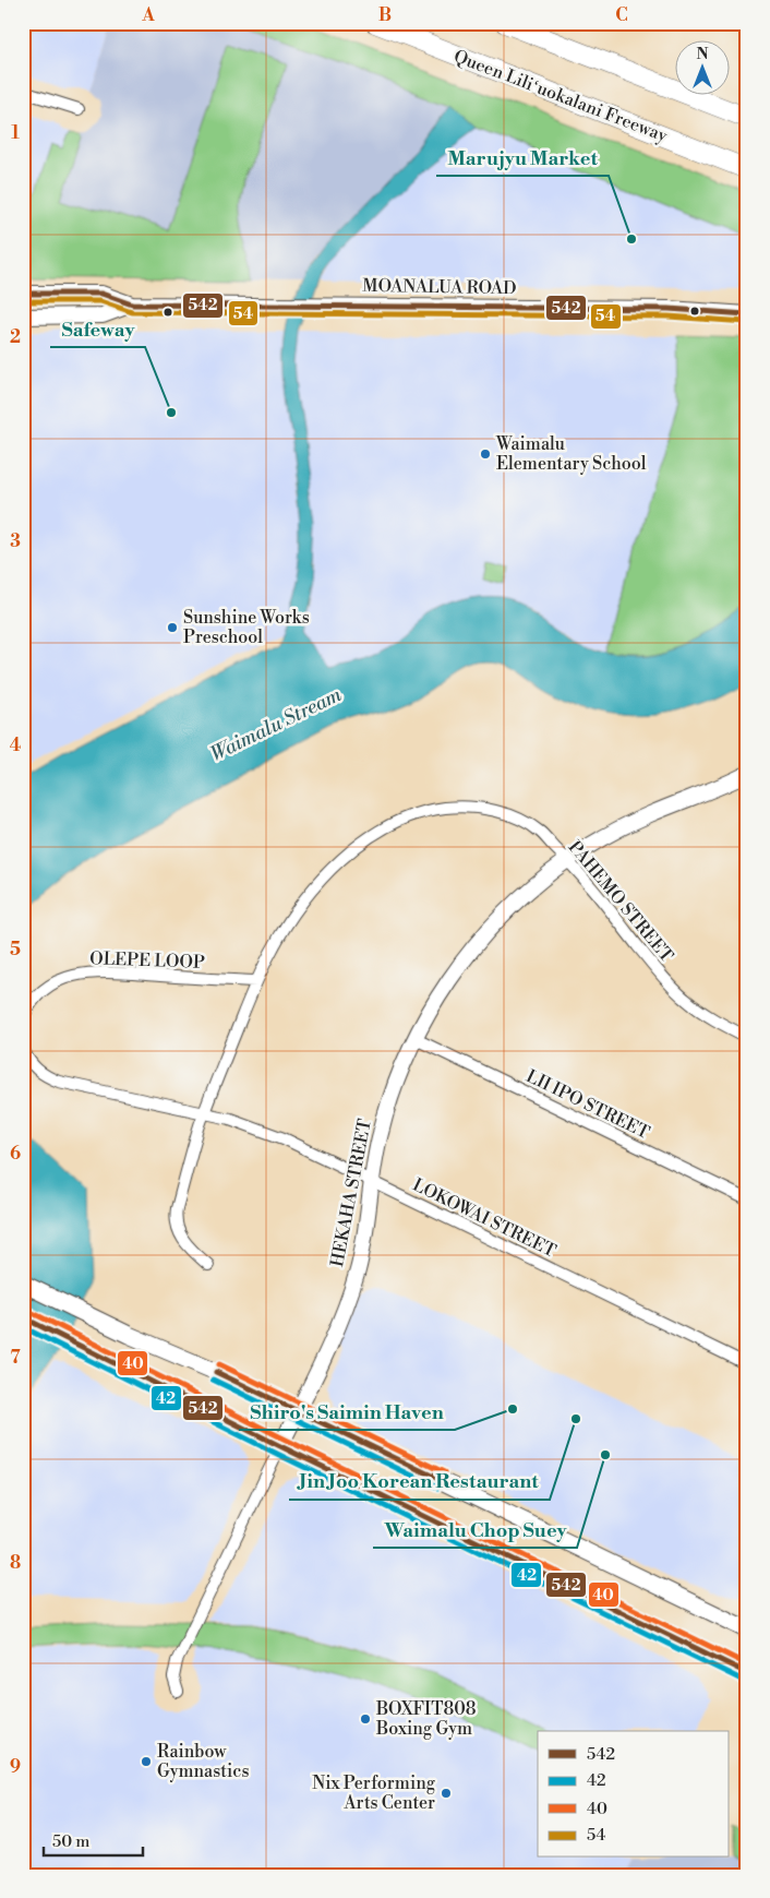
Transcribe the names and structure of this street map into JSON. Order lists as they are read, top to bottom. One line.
{"streets":{"highway":["Queen Liliʻuokalani Freeway"],"street":["MOANALUA ROAD","PAHEMO STREET","OLEPE LOOP","LII IPO STREET","HEKAHA STREET","LOKOWAI STREET"]},"crossings":[["PAHEMO STREET","OLEPE LOOP"],["PAHEMO STREET","HEKAHA STREET"],["PAHEMO STREET","LOKOWAI STREET"],["LII IPO STREET","HEKAHA STREET"],["HEKAHA STREET","LOKOWAI STREET"]],"water":["Waimalu Stream"],"places":["Marujyu Market","Safeway","Waimalu Elementary School","Sunshine Works Preschool","Shiro's Saimin Haven","Jin Joo Korean Restaurant","Waimalu Chop Suey","BOXFIT808 Boxing Gym","Rainbow Gymnastics","Nix Performing Arts Center"],"lines":["transit line 542","transit line 54","transit line 40","transit line 42"],"legend":["542","42","40","54"],"scale_bar":"50 m","north":"top","grid":{"columns":["A","B","C"],"rows":["1","2","3","4","5","6","7","8","9"]}}
